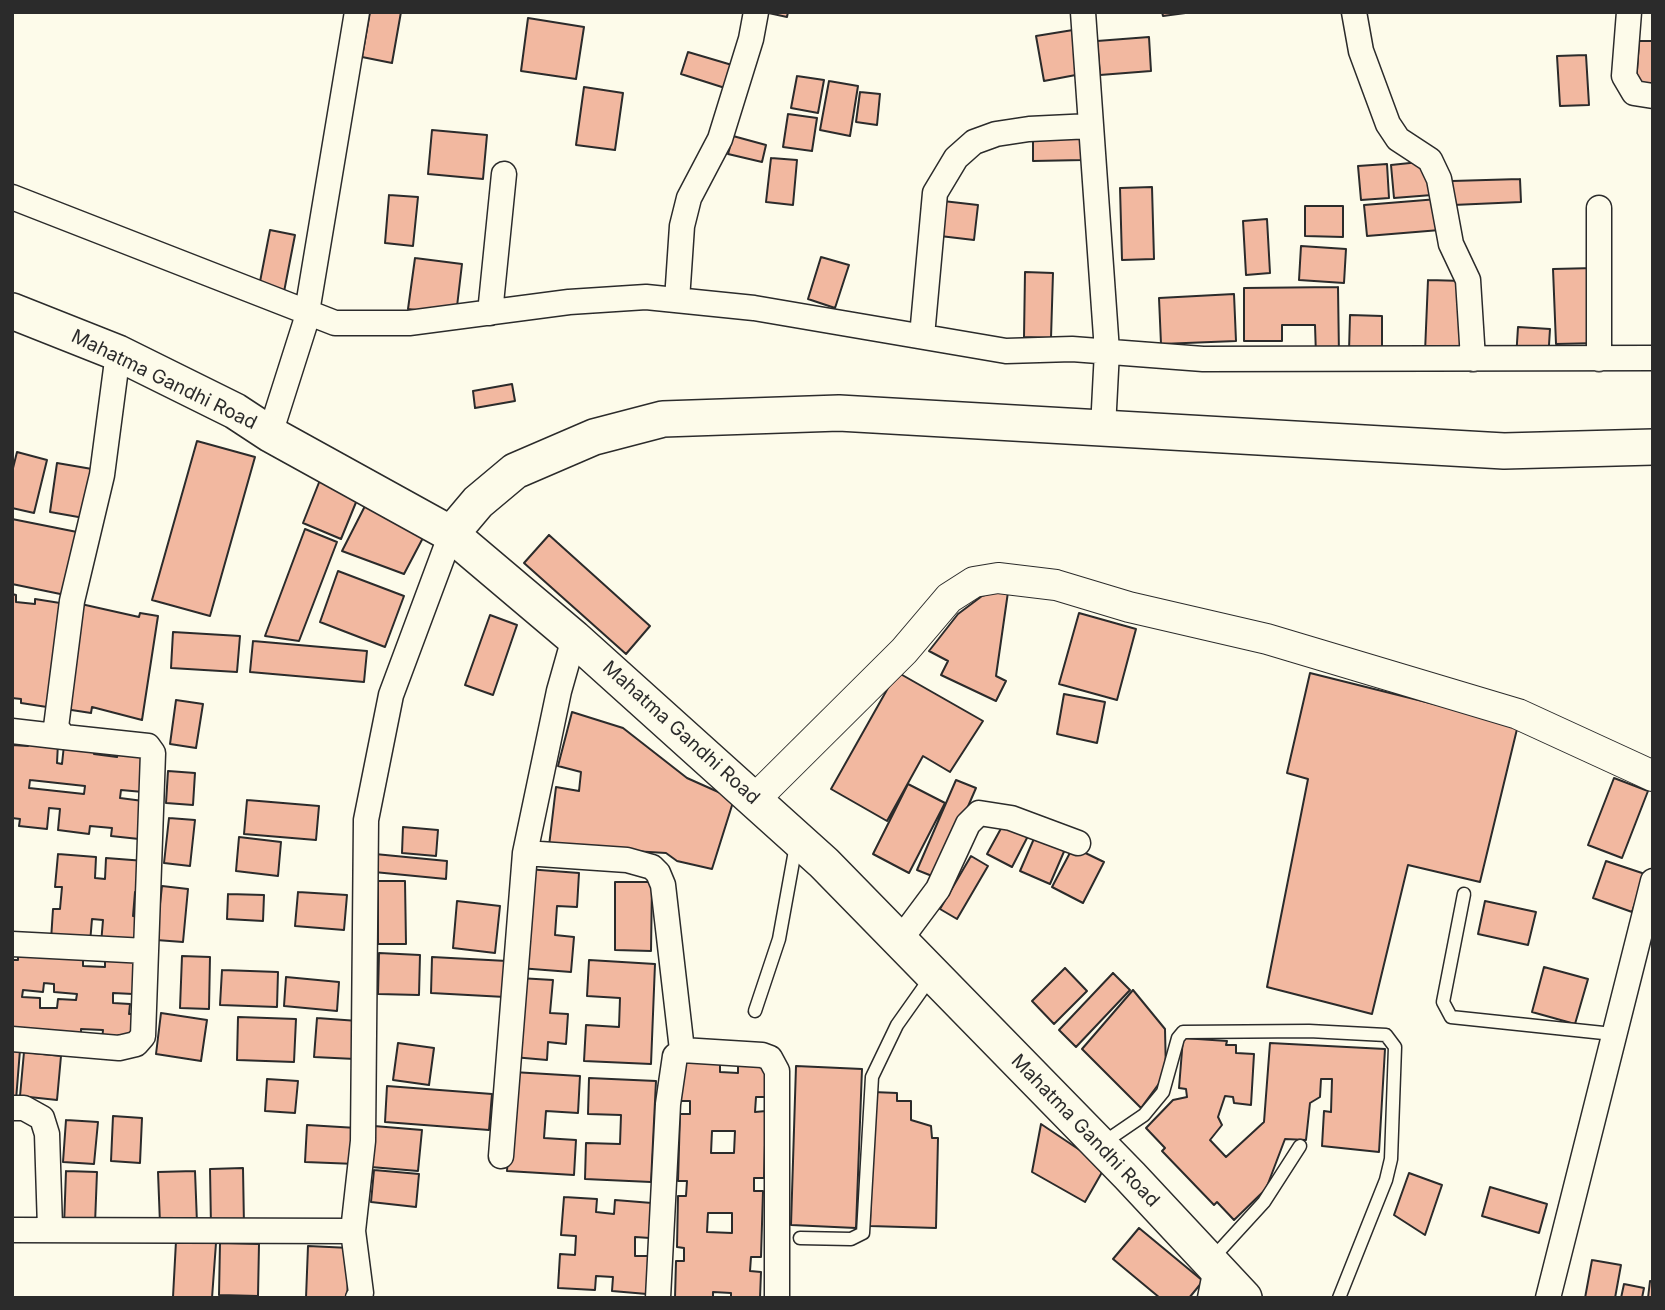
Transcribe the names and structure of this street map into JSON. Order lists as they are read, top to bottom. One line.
{"streets":{"main road":["Mahatma Gandhi Road"]}}
